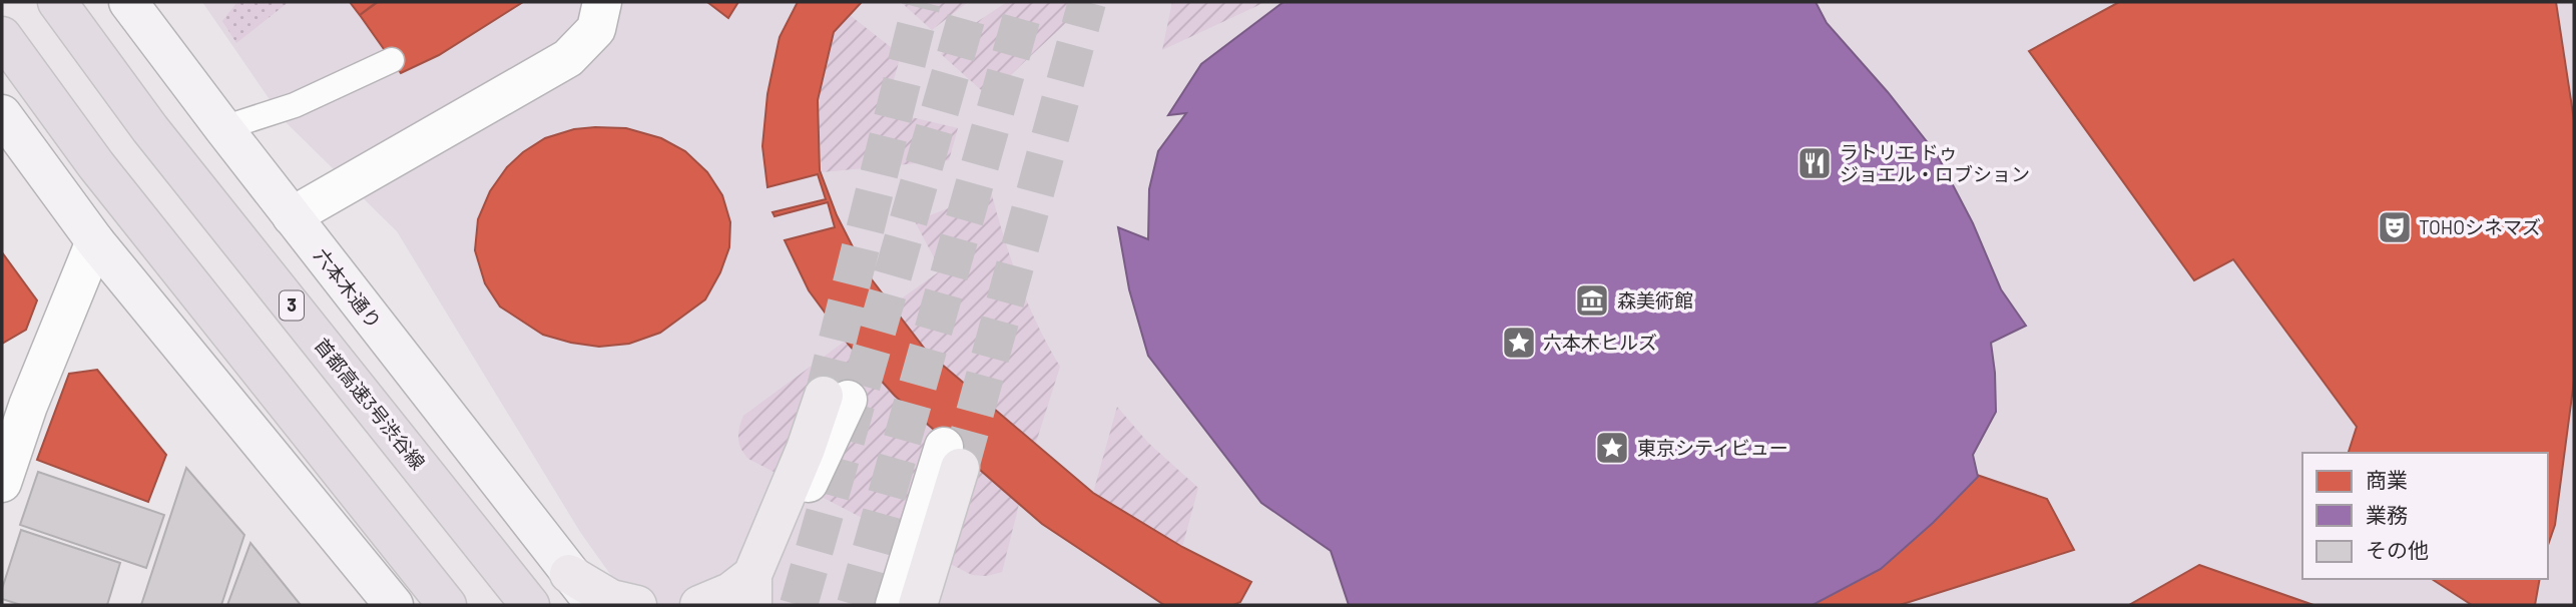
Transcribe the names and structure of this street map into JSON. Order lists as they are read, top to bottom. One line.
{"streets":{"highway":["3","首都高速3号渋谷線"],"main road":["六本木通り"]},"places":{"restaurant":["ラトリエ ドゥ ジョエル・ロブション"],"theatre":["TOHOシネマズ"],"museum":["森美術館"],"place":["六本木ヒルズ","東京シティビュー"]},"legend":["商業","業務","その他"]}
